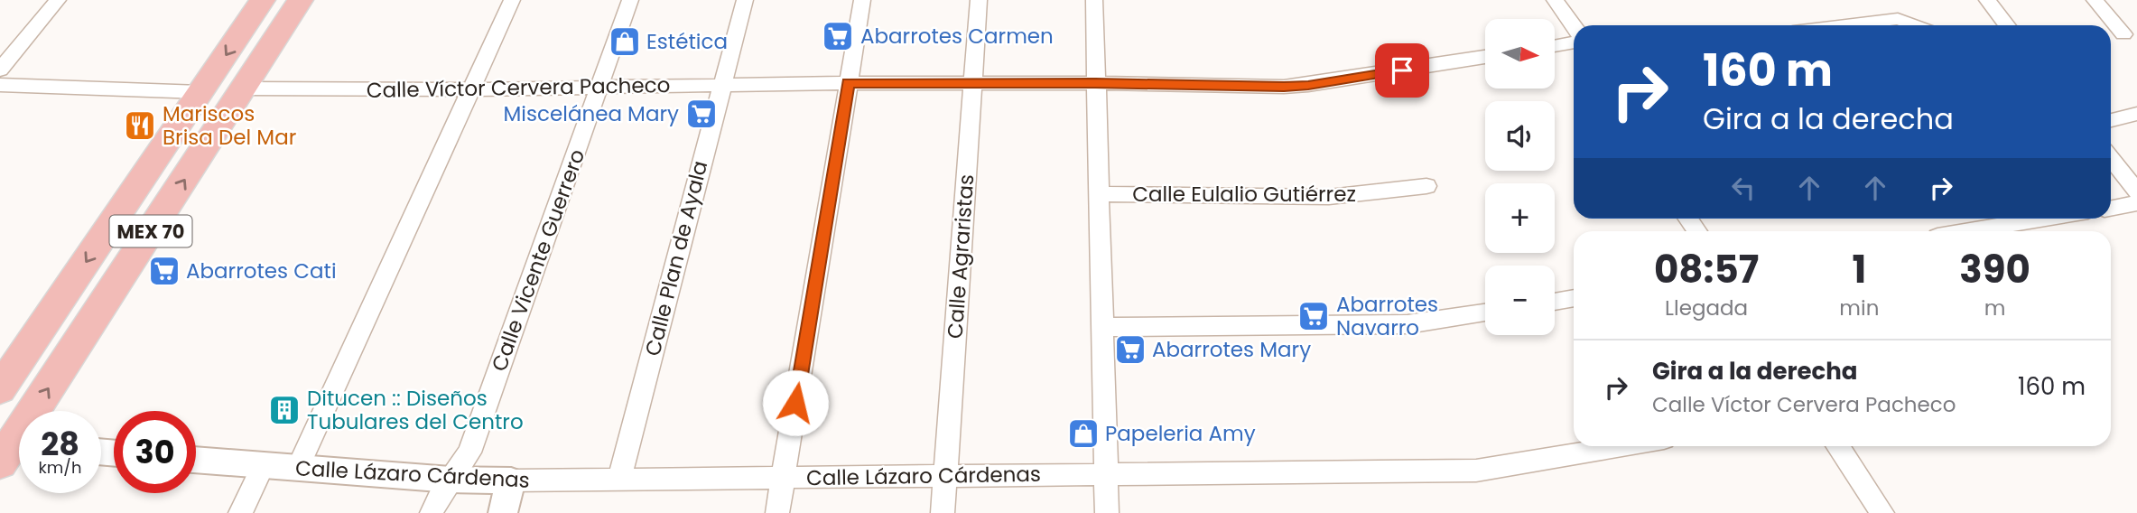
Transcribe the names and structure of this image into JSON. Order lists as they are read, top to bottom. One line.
{"streets":{"main road":["MEX 70"],"street":["Calle Víctor Cervera Pacheco","Calle Eulalio Gutiérrez","Calle Agraristas","Calle Plan de Ayala","Calle Vicente Guerrero","Calle Lázaro Cárdenas"]},"crossings":[["Calle Víctor Cervera Pacheco","MEX 70"],["Calle Víctor Cervera Pacheco","Calle Agraristas"],["Calle Víctor Cervera Pacheco","Calle Plan de Ayala"],["Calle Víctor Cervera Pacheco","Calle Vicente Guerrero"],["Calle Agraristas","Calle Lázaro Cárdenas"],["Calle Plan de Ayala","Calle Lázaro Cárdenas"],["Calle Vicente Guerrero","Calle Lázaro Cárdenas"]],"places":{"supermarket":["Abarrotes Carmen","Miscelánea Mary","Abarrotes Cati","Abarrotes Navarro","Abarrotes Mary"],"shop":["Estética","Papeleria Amy"],"restaurant":["Mariscos Brisa Del Mar"],"building":["Ditucen :: Diseños Tubulares del Centro"]},"north":"right","page":{"map_buttons":["+","−"],"turn":["160 m","Gira a la derecha"],"eta":["08:57","Llegada","1","min","390","m"],"list":[{"name":"Gira a la derecha","note":"Calle Víctor Cervera Pacheco","value":"160 m"}],"speed":"28 km/h","limit":"30"}}
